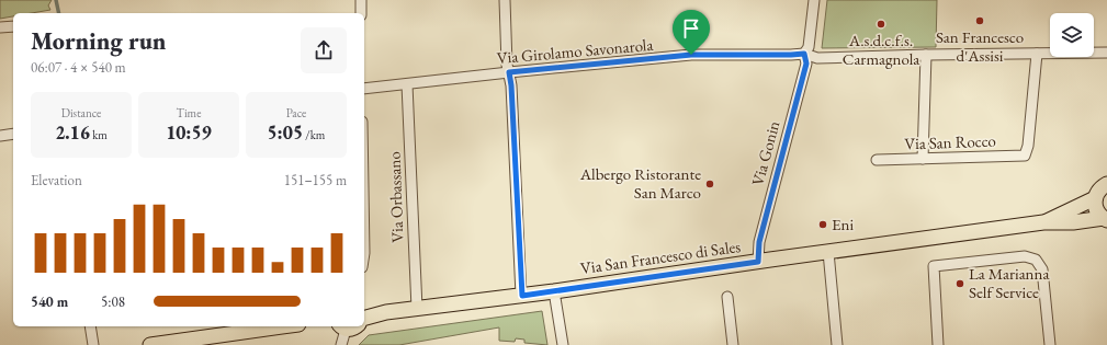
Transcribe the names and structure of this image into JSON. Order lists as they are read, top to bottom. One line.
{"streets":{"main road":["Via San Francesco di Sales"],"street":["Via Girolamo Savonarola","Via San Rocco","Via Gonin","Via Orbassano"]},"crossings":[["Via Girolamo Savonarola","Via San Rocco"],["Via Girolamo Savonarola","Via Gonin"],["Via Girolamo Savonarola","Via Orbassano"],["Via Gonin","Via San Francesco di Sales"],["Via Orbassano","Via San Francesco di Sales"]],"places":["San Francesco d'Assisi","A.s.d.c.f.s. Carmagnola","Albergo Ristorante San Marco","Eni","La Marianna Self Service"],"page":{"heading":["Morning run","06:07 · 4 × 540 m"],"stats":[["Distance","2.16 km"],["Time","10:59"],["Pace","5:05 /km"]],"chart":["Elevation","151–155 m"],"list":[{"name":"540 m","note":"5:08"}]}}
